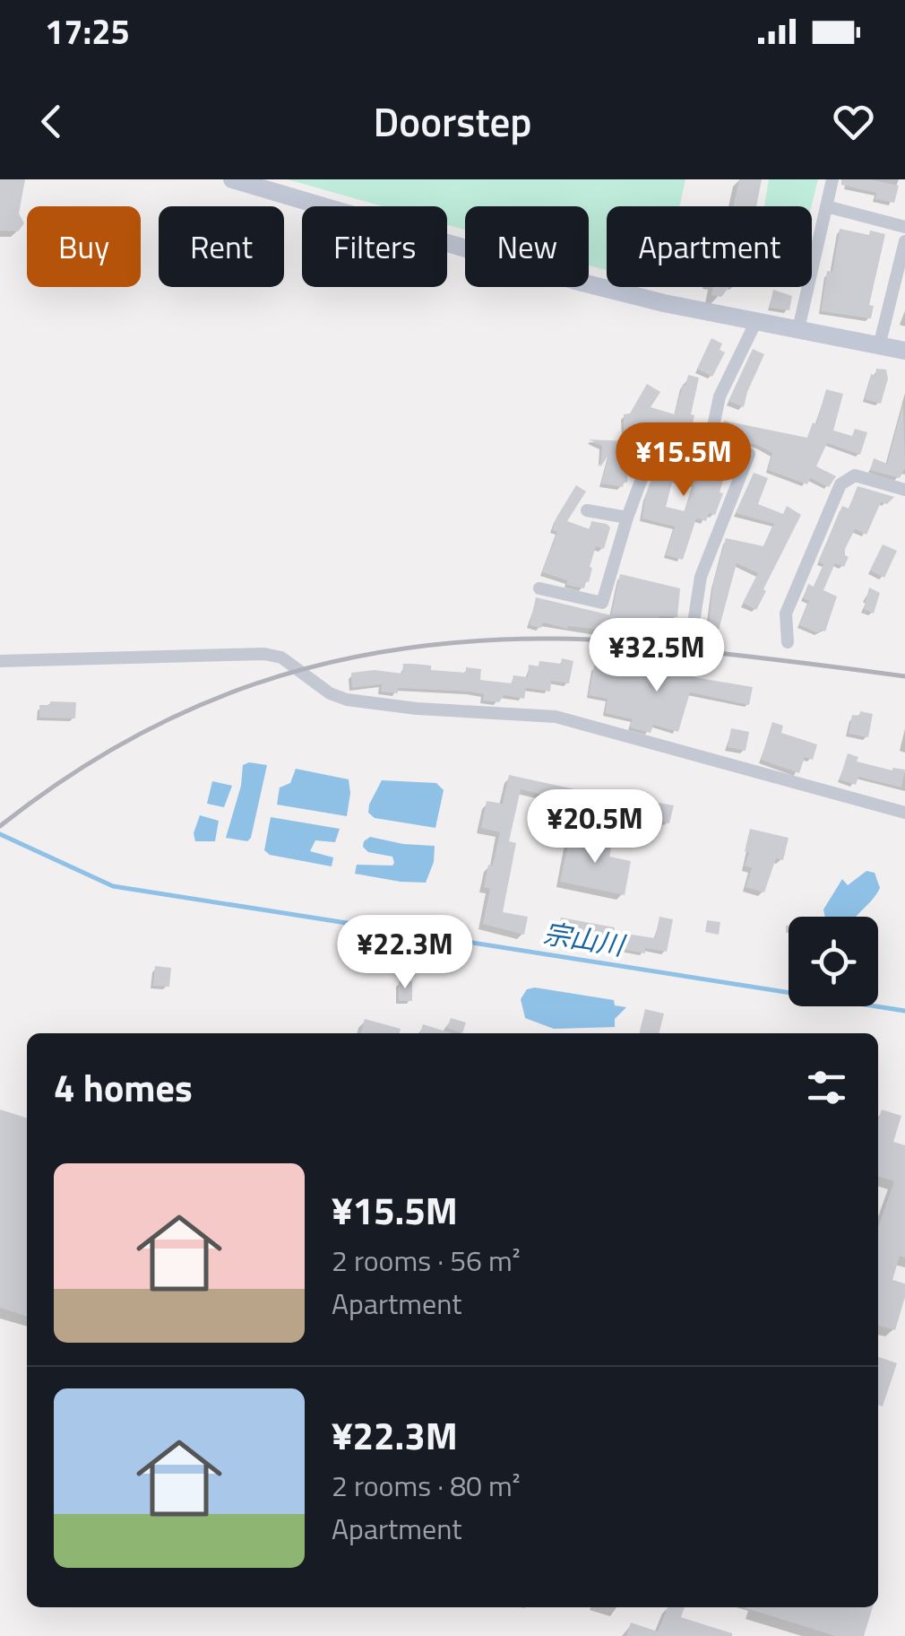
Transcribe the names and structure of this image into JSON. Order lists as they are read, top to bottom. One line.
{"water":["宗山川"],"page":{"status":"17:25","header":"Doorstep","chip":["Buy","Rent","Filters","New","Apartment"],"price":["¥15.5M","¥32.5M","¥20.5M","¥22.3M"],"heading":"4 homes","list":[{"name":"¥15.5M","note":"2 rooms · 56 m² · Apartment"},{"name":"¥22.3M","note":"2 rooms · 80 m² · Apartment"}]}}
